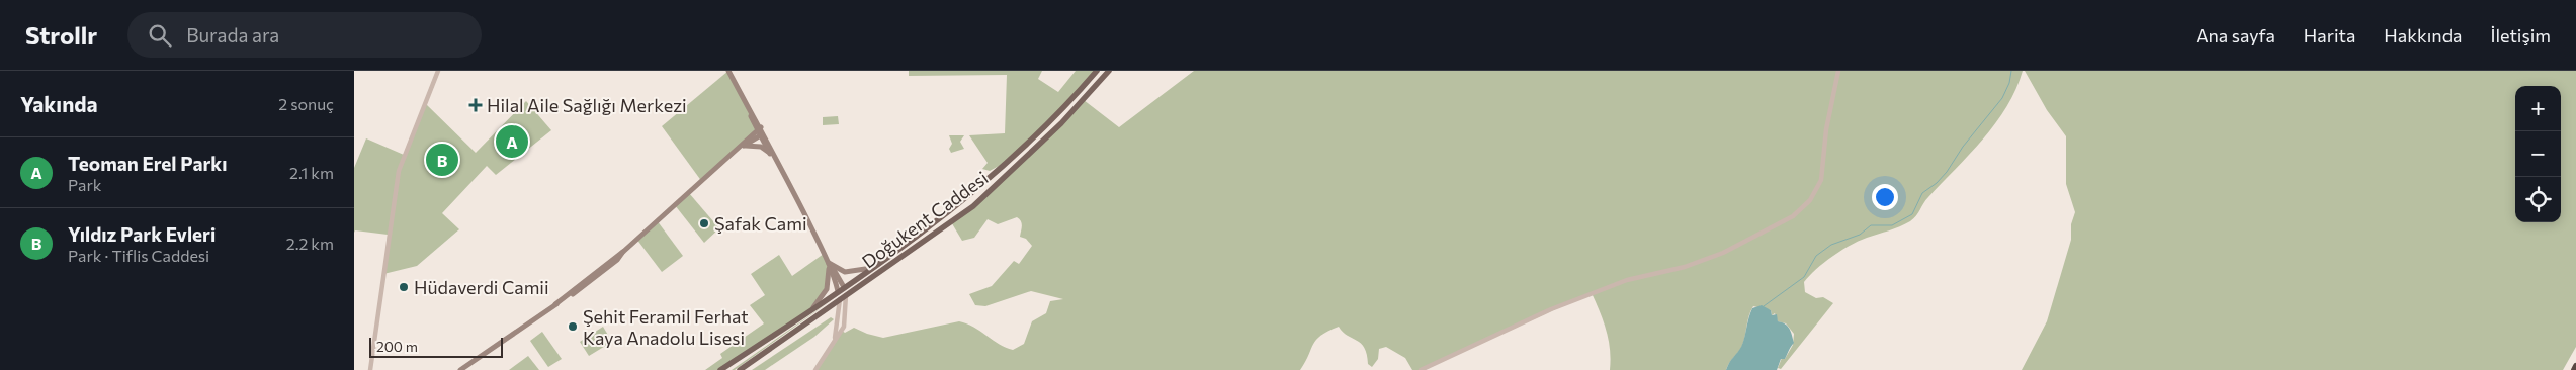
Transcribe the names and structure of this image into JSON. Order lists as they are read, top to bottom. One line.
{"streets":{"main road":["Doğukent Caddesi"]},"places":{"health":["Hilal Aile Sağlığı Merkezi"],"other":["Şafak Cami","Hüdaverdi Camii","Şehit Feramil Ferhat Kaya Anadolu Lisesi"]},"scale_bar":"200 m","page":{"header":"Strollr","search":"Burada ara","nav":["Ana sayfa","Harita","Hakkında","İletişim"],"heading":["Yakında","2 sonuç"],"map_buttons":["+","−"],"pins":["A","B"],"list":[{"mark":"A","name":"Teoman Erel Parkı","note":"Park","value":"2.1 km"},{"mark":"B","name":"Yıldız Park Evleri","note":"Park · Tiflis Caddesi","value":"2.2 km"}],"scale":"200 m"}}
